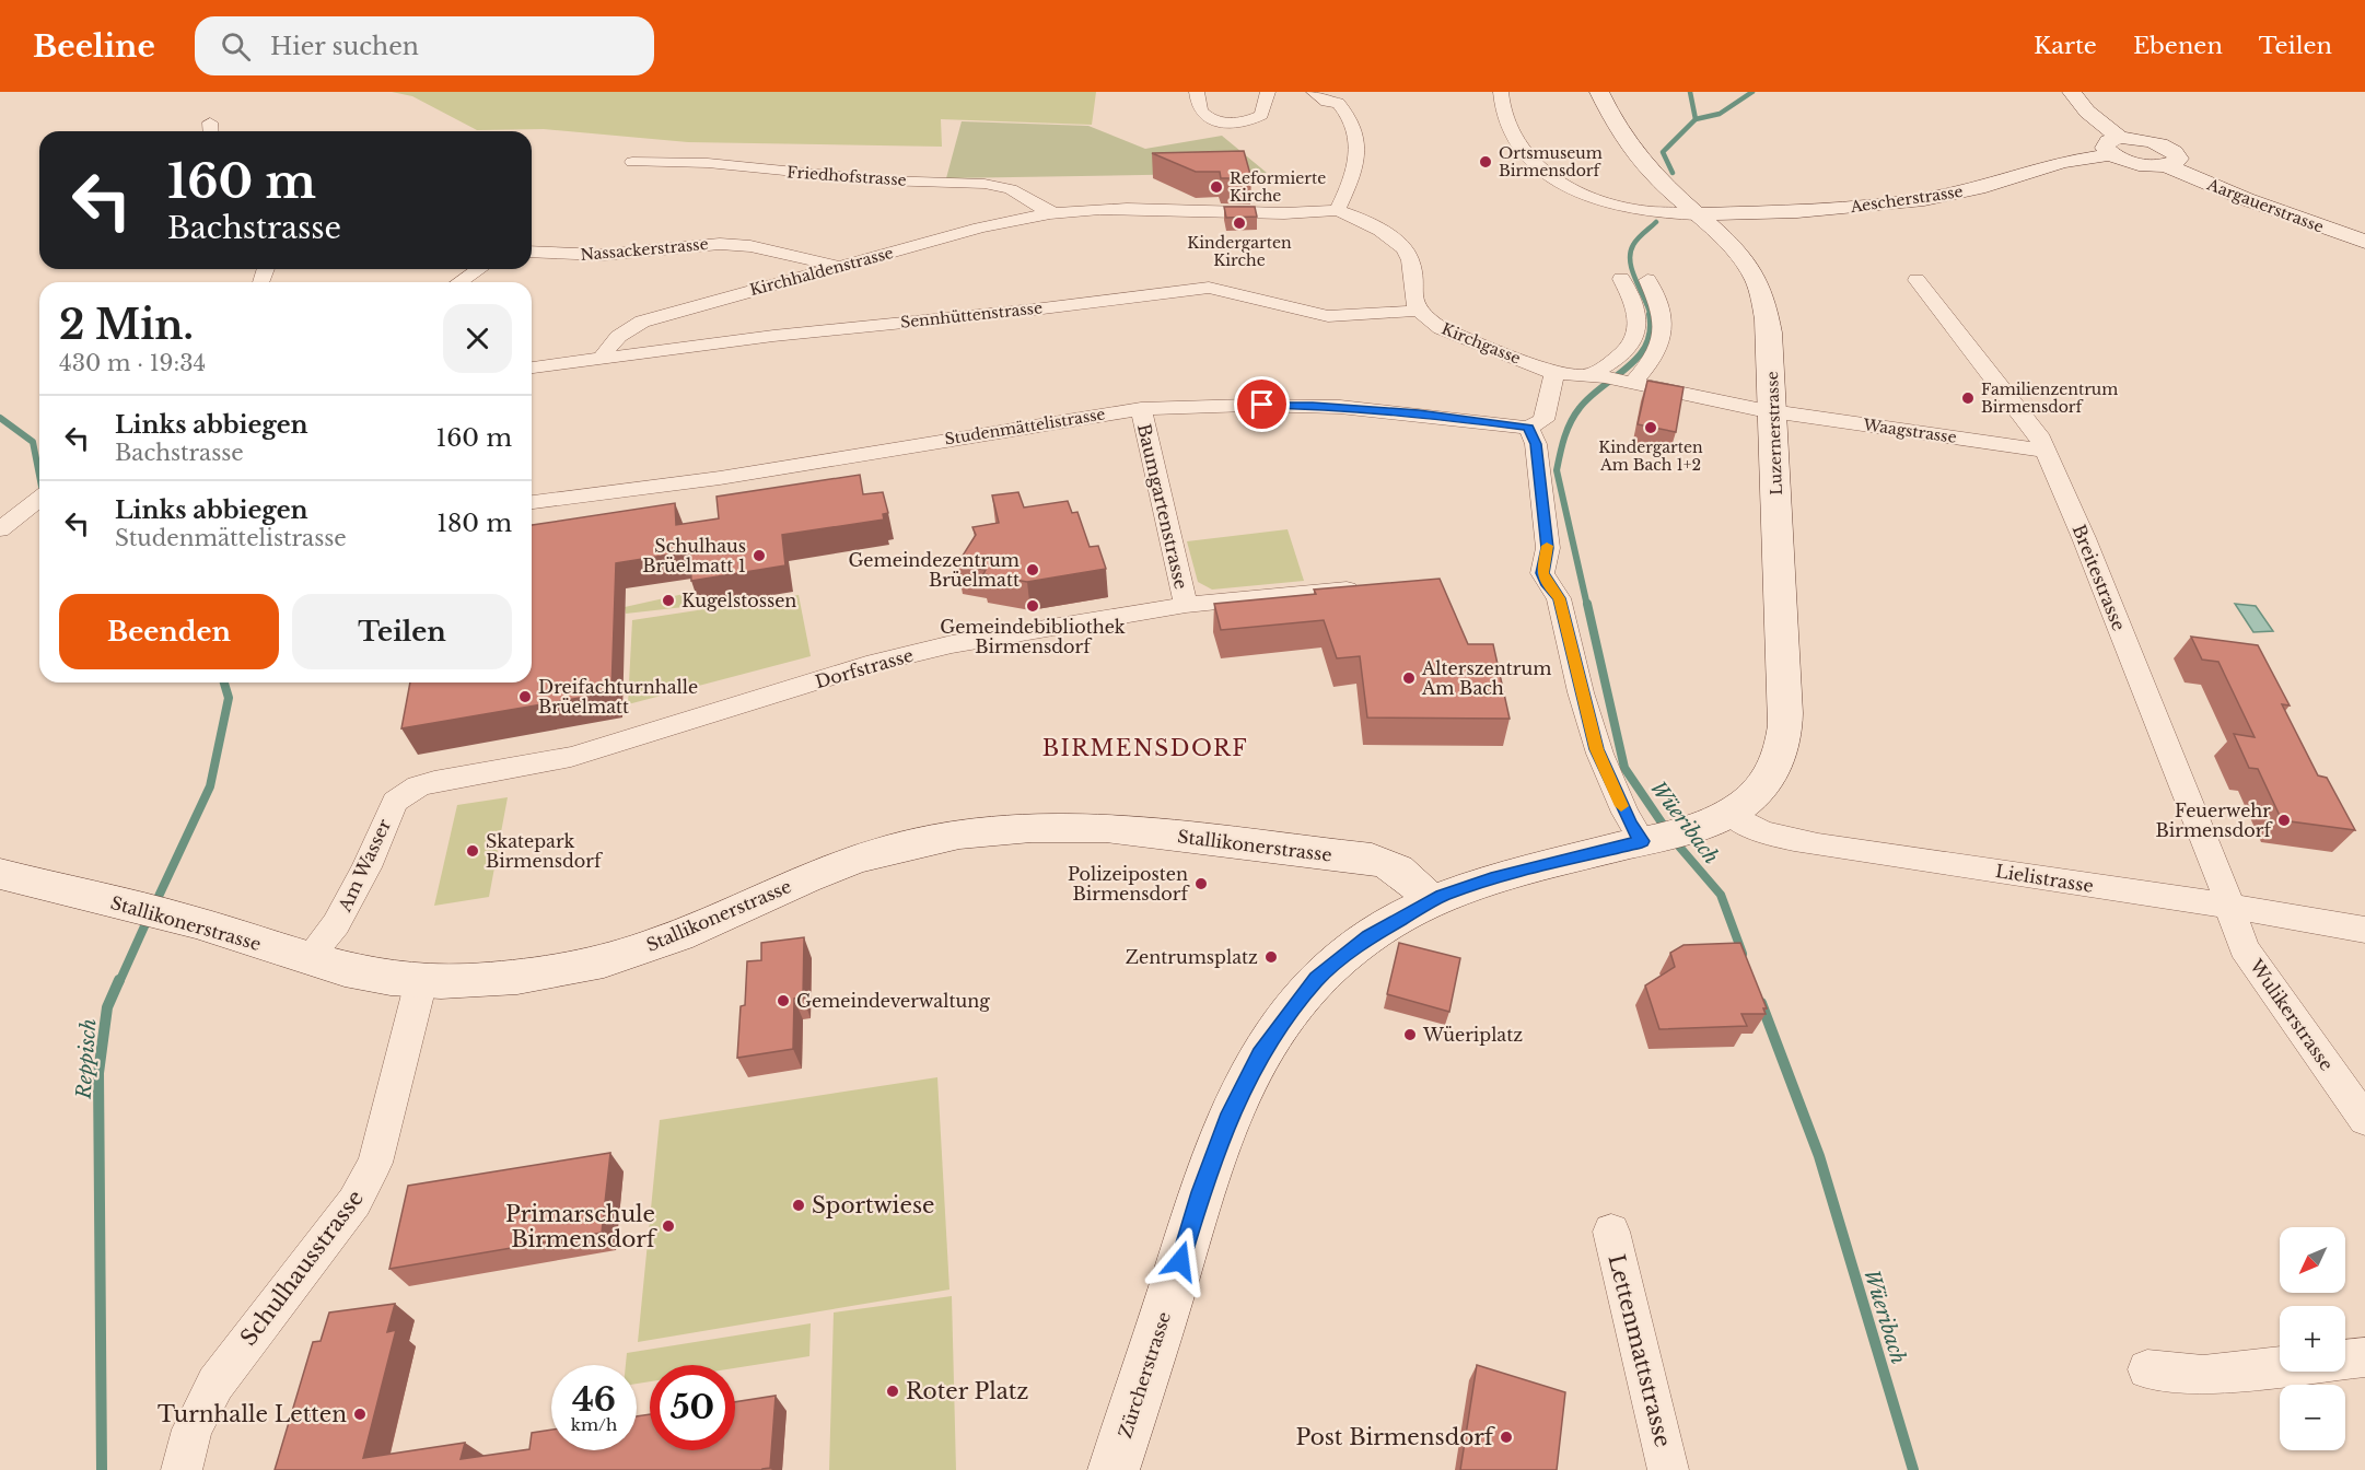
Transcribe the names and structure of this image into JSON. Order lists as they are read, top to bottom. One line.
{"streets":{"main road":["Aescherstrasse","Aargauerstrasse","Luzernerstrasse","Stallikonerstrasse","Zürcherstrasse"],"street":["Friedhofstrasse","Nassackerstrasse","Kirchhaldenstrasse","Sennhüttenstrasse","Kirchgasse","Studenmättelistrasse","Waagstrasse","Baumgartenstrasse","Breitestrasse","Dorfstrasse","Am Wasser","Lielistrasse","Wulikerstrasse","Schulhausstrasse","Lettenmattstrasse"]},"crossings":[["Friedhofstrasse","Kirchhaldenstrasse"],["Aescherstrasse","Aargauerstrasse"],["Aescherstrasse","Luzernerstrasse"],["Nassackerstrasse","Kirchhaldenstrasse"],["Kirchhaldenstrasse","Sennhüttenstrasse"],["Sennhüttenstrasse","Kirchgasse"],["Kirchgasse","Waagstrasse"],["Kirchgasse","Luzernerstrasse"],["Studenmättelistrasse","Baumgartenstrasse"],["Waagstrasse","Luzernerstrasse"],["Waagstrasse","Breitestrasse"],["Luzernerstrasse","Lielistrasse"],["Luzernerstrasse","Zürcherstrasse"],["Baumgartenstrasse","Dorfstrasse"],["Breitestrasse","Lielistrasse"],["Breitestrasse","Wulikerstrasse"],["Dorfstrasse","Am Wasser"],["Stallikonerstrasse","Am Wasser"],["Stallikonerstrasse","Schulhausstrasse"],["Stallikonerstrasse","Zürcherstrasse"],["Lielistrasse","Wulikerstrasse"],["Lielistrasse","Zürcherstrasse"]],"districts":["BIRMENSDORF"],"water":["Wüeribach","Reppisch"],"places":["Ortsmuseum Birmensdorf","Reformierte Kirche","Kindergarten Kirche","Familienzentrum Birmensdorf","Kindergarten Am Bach 1+2","Schulhaus Brüelmatt 1","Gemeindezentrum Brüelmatt","Kugelstossen","Gemeindebibliothek Birmensdorf","Alterszentrum Am Bach","Dreifachturnhalle Brüelmatt","Feuerwehr Birmensdorf","Skatepark Birmensdorf","Polizeiposten Birmensdorf","Zentrumsplatz","Gemeindeverwaltung","Wüeriplatz","Sportwiese","Primarschule Birmensdorf","Roter Platz","Turnhalle Letten","Post Birmensdorf"],"north":"bottom left","page":{"header":"Beeline","search":"Hier suchen","nav":["Karte","Ebenen","Teilen"],"turn":["160 m","Bachstrasse"],"heading":["2 Min.","430 m · 19:34"],"list":[{"name":"Links abbiegen","note":"Bachstrasse","value":"160 m"},{"name":"Links abbiegen","note":"Studenmättelistrasse","value":"180 m"}],"buttons":["Beenden","Teilen"],"map_buttons":["+","−"],"speed":"46 km/h","limit":"50"}}
